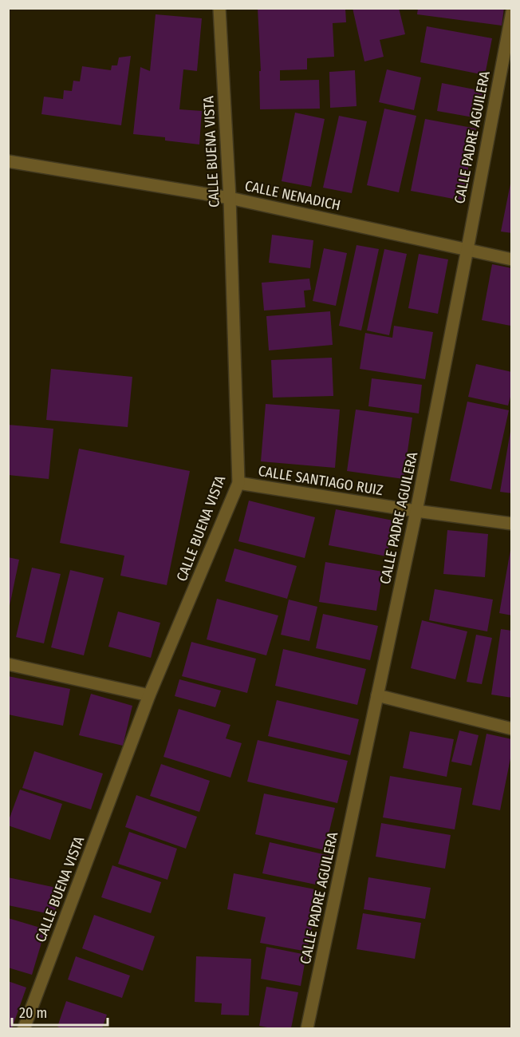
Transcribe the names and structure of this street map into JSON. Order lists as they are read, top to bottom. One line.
{"streets":{"street":["CALLE PADRE AGUILERA","CALLE BUENA VISTA","CALLE NENADICH","CALLE SANTIAGO RUIZ"]},"crossings":[["CALLE PADRE AGUILERA","CALLE NENADICH"],["CALLE PADRE AGUILERA","CALLE SANTIAGO RUIZ"],["CALLE BUENA VISTA","CALLE NENADICH"],["CALLE BUENA VISTA","CALLE SANTIAGO RUIZ"]],"scale_bar":"20 m"}
